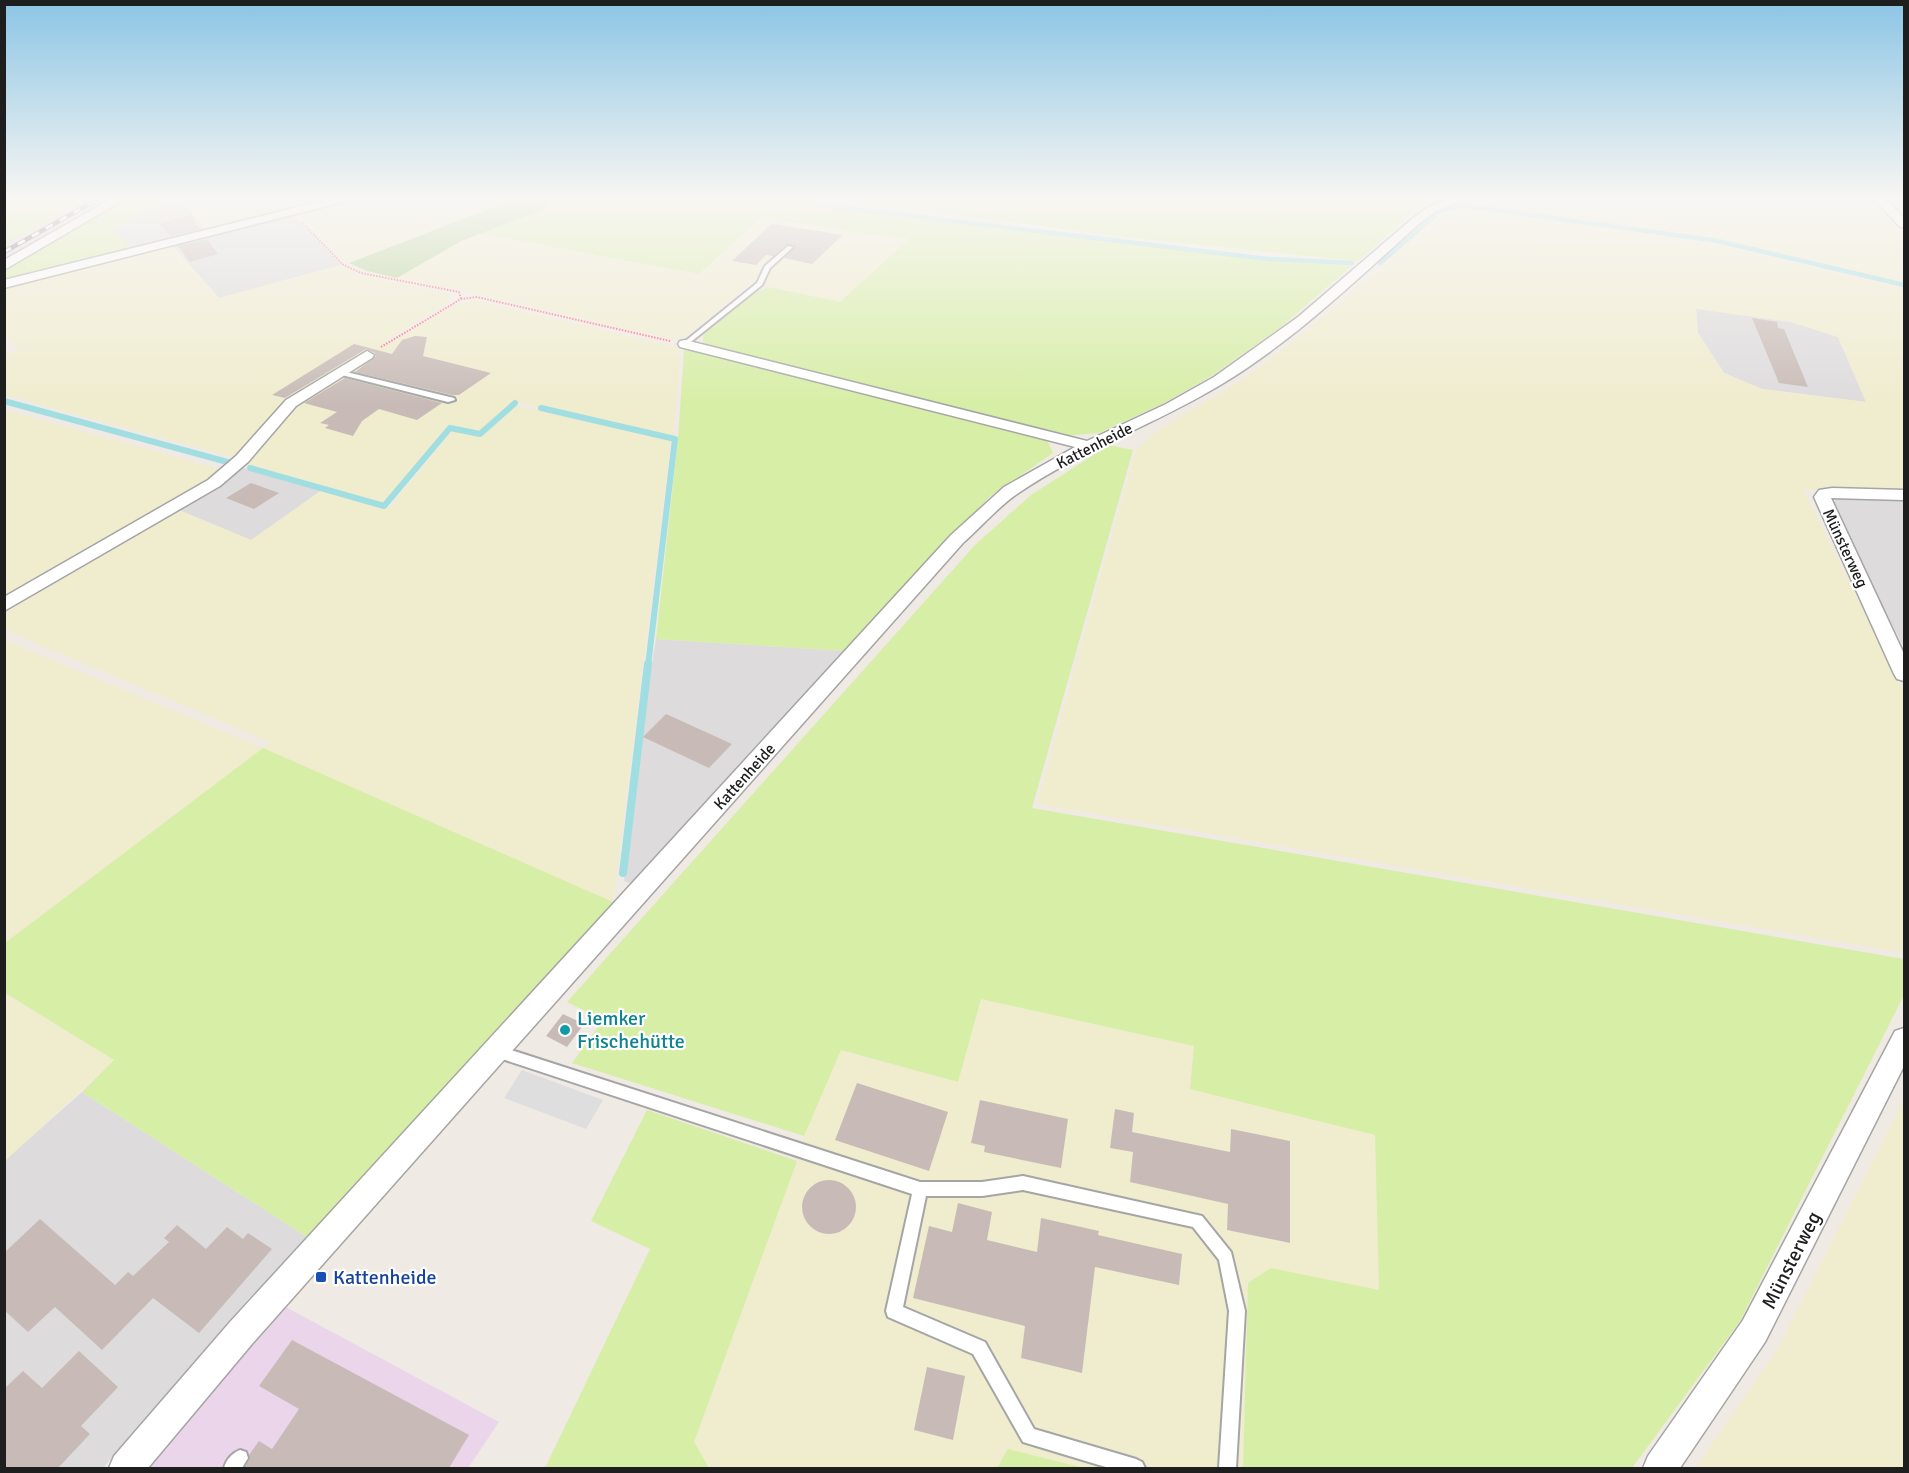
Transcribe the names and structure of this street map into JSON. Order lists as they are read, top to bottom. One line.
{"streets":{"street":["Kattenheide","Münsterweg"]},"places":{"other":["Liemker Frischehütte"],"transit":["Kattenheide"]}}
